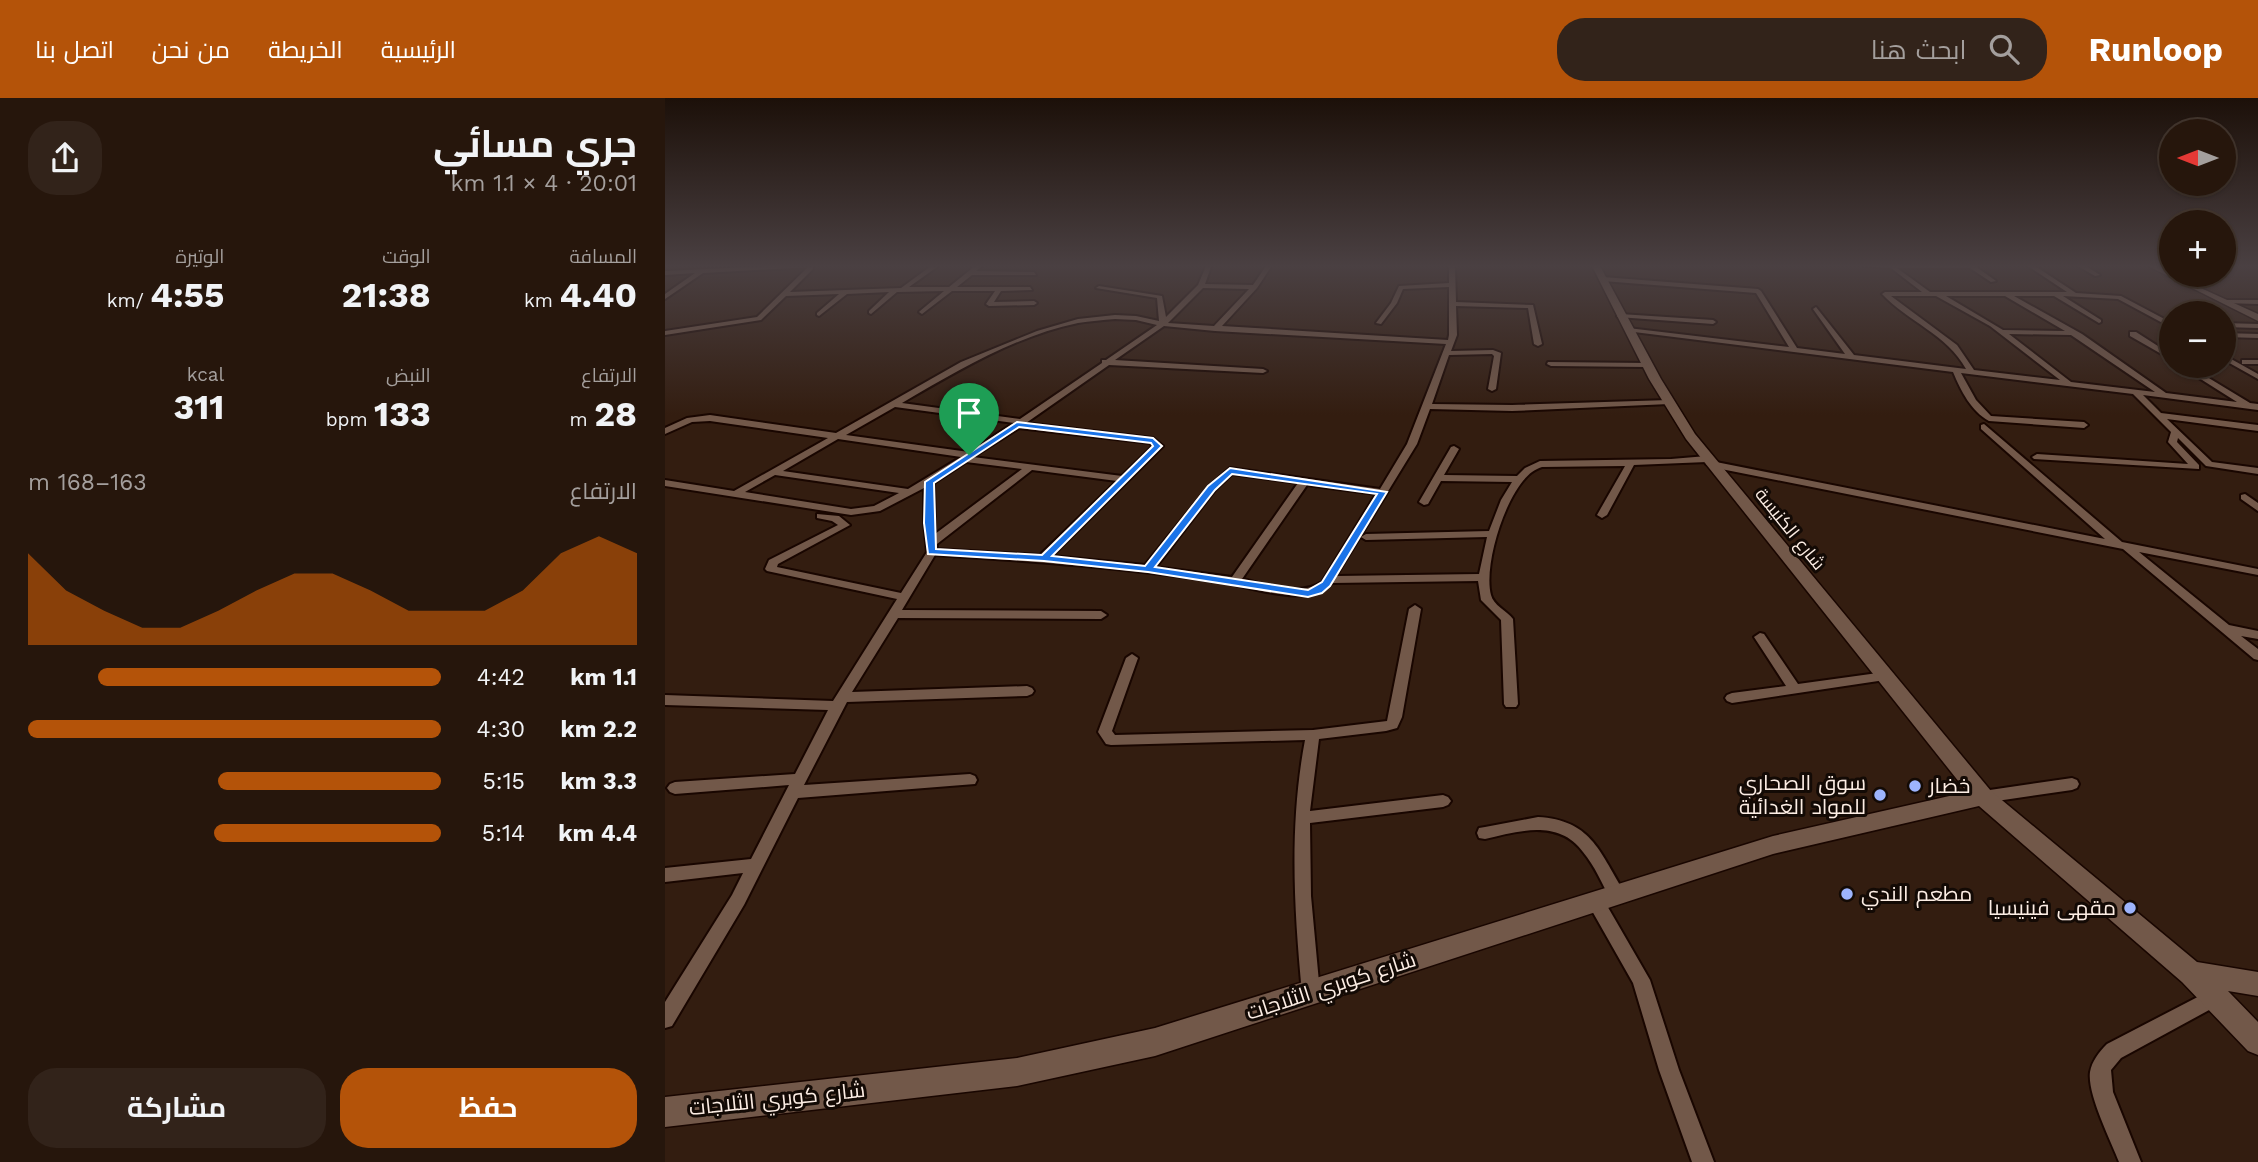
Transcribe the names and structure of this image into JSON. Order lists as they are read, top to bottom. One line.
{"streets":{"main road":["شارع الكنيسة","شارع كوبري الثلاجات"]},"crossings":[["شارع الكنيسة","شارع كوبري الثلاجات"]],"places":["خضار","سوق الصحاري للمواد الغدائية","مطعم الندي","مقهى فينيسيا"],"north":"left","page":{"header":"Runloop","search":"ابحث هنا","nav":["الرئيسية","الخريطة","من نحن","اتصل بنا"],"heading":["جري مسائي","20:01 · 4 × 1.1 km"],"map_buttons":["+","−"],"stats":[["المسافة","4.40 km"],["الوقت","21:38"],["الوتيرة","4:55 /km"],["الارتفاع","28 m"],["النبض","133 bpm"],["kcal","311"]],"chart":["الارتفاع","163–168 m"],"list":[{"name":"1.1 km","note":"4:42"},{"name":"2.2 km","note":"4:30"},{"name":"3.3 km","note":"5:15"},{"name":"4.4 km","note":"5:14"}],"buttons":["حفظ","مشاركة"]}}
